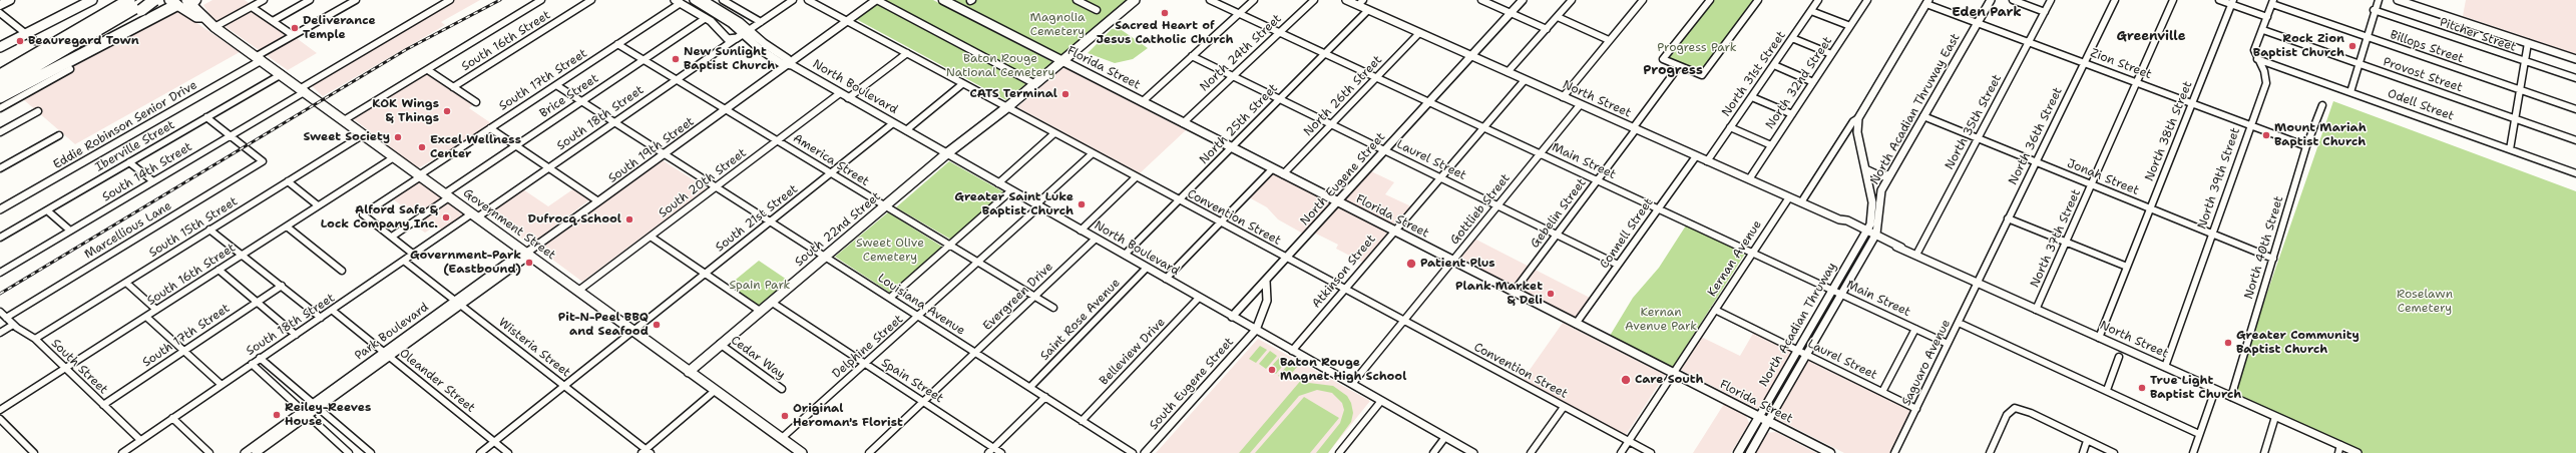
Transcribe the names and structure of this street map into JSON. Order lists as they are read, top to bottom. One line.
{"streets":{"main road":["Florida Street","Government Street","South 22nd Street","North Acadian Thruway"],"street":["Pitcher Street","South 16th Street","Billops Street","North 24th Street","Zion Street","North 31st Street","Provost Street","South 17th Street","North 32nd Street","North Boulevard","Brice Street","North 26th Street","North Street","Odell Street","North Acadian Thruway East","South 18th Street","North 35th Street","North 25th Street","Eddie Robinson Senior Drive","North 38th Street","North 36th Street","Iberville Street","South 19th Street","America Street","Laurel Street","Main Street","South 14th Street","Jonah Street","North 39th Street","North Eugene Street","South 20th Street","Gottlieb Street","Gebelin Street","Convention Street","South 21st Street","South 15th Street","Marcellious Lane","Connell Street","North 37th Street","North 40th Street","Kernan Avenue","Atkinson Street","Evergreen Drive","Louisiana Avenue","Saint Rose Avenue","Delphine Street","Wisteria Street","Belleview Drive","Cedar Way","Saguaro Avenue","South Street","Oleander Street","Spain Street","South Eugene Street"]},"crossings":[["South 16th Street","Government Street"],["South 16th Street","South Street"],["Billops Street","North 39th Street"],["North 24th Street","Florida Street"],["North 24th Street","Laurel Street"],["North 24th Street","Main Street"],["Zion Street","North Acadian Thruway East"],["Zion Street","North 35th Street"],["Zion Street","North 38th Street"],["Zion Street","North 36th Street"],["Zion Street","North 39th Street"],["Zion Street","North 37th Street"],["Zion Street","North 40th Street"],["Florida Street","North 26th Street"],["Florida Street","North 25th Street"],["Florida Street","North Eugene Street"],["Florida Street","Gottlieb Street"],["Florida Street","Gebelin Street"],["Florida Street","South 22nd Street"],["Florida Street","Connell Street"],["Florida Street","Kernan Avenue"],["Florida Street","Atkinson Street"],["Florida Street","North Acadian Thruway"],["North 31st Street","North Street"],["Provost Street","North 39th Street"],["South 17th Street","Brice Street"],["South 17th Street","America Street"],["South 17th Street","Government Street"],["South 17th Street","Louisiana Avenue"],["South 17th Street","South Street"],["North 32nd Street","North Street"],["North Boulevard","North 25th Street"],["North Boulevard","South 19th Street"],["North Boulevard","North Eugene Street"],["North Boulevard","South 20th Street"],["North Boulevard","Gottlieb Street"],["North Boulevard","South 21st Street"],["North Boulevard","South 22nd Street"],["North Boulevard","Atkinson Street"],["North Boulevard","Evergreen Drive"],["North Boulevard","Saint Rose Avenue"],["North Boulevard","Delphine Street"],["North Boulevard","Belleview Drive"],["North Boulevard","South Eugene Street"],["Brice Street","America Street"],["Brice Street","Government Street"],["Brice Street","Louisiana Avenue"],["North 26th Street","North Street"],["North 26th Street","Laurel Street"],["North 26th Street","Main Street"],["North Street","North Acadian Thruway East"],["North Street","North 35th Street"],["North Street","North 25th Street"],["North Street","North 38th Street"],["North Street","North 36th Street"],["North Street","North 39th Street"],["North Street","North Eugene Street"],["North Street","Gottlieb Street"],["North Street","Gebelin Street"],["North Street","Connell Street"],["North Street","North 37th Street"],["North Street","North 40th Street"],["North Street","Kernan Avenue"],["North Street","Atkinson Street"],["North Street","North Acadian Thruway"],["North Street","Saguaro Avenue"],["Odell Street","North 39th Street"],["North Acadian Thruway East","Jonah Street"],["North Acadian Thruway East","North Acadian Thruway"],["South 18th Street","America Street"],["South 18th Street","Government Street"],["South 18th Street","Louisiana Avenue"],["South 18th Street","Wisteria Street"],["South 18th Street","South Street"],["South 18th Street","Oleander Street"],["North 35th Street","Jonah Street"],["North 25th Street","Laurel Street"],["North 25th Street","Main Street"],["North 25th Street","Convention Street"],["Eddie Robinson Senior Drive","Government Street"],["North 38th Street","Jonah Street"],["North 36th Street","Jonah Street"],["North 36th Street","Saguaro Avenue"],["Iberville Street","Government Street"],["South 19th Street","America Street"],["South 19th Street","Convention Street"],["South 19th Street","Government Street"],["South 19th Street","Louisiana Avenue"],["America Street","South 20th Street"],["America Street","South 21st Street"],["America Street","South 22nd Street"],["America Street","Evergreen Drive"],["America Street","Delphine Street"],["Laurel Street","North Eugene Street"],["Laurel Street","Gottlieb Street"],["Laurel Street","Gebelin Street"],["Laurel Street","Connell Street"],["Laurel Street","Kernan Avenue"],["Laurel Street","Atkinson Street"],["Laurel Street","North Acadian Thruway"],["Laurel Street","Saguaro Avenue"],["Main Street","North Eugene Street"],["Main Street","Gottlieb Street"],["Main Street","Gebelin Street"],["Main Street","Connell Street"],["Main Street","Kernan Avenue"],["Main Street","Atkinson Street"],["Main Street","North Acadian Thruway"],["Main Street","Saguaro Avenue"],["South 14th Street","Government Street"],["South 14th Street","Marcellious Lane"],["Jonah Street","North 39th Street"],["Jonah Street","North 37th Street"],["Jonah Street","North 40th Street"],["North Eugene Street","Convention Street"],["South 20th Street","Government Street"],["South 20th Street","Louisiana Avenue"],["Gottlieb Street","Convention Street"],["Convention Street","South 22nd Street"],["Convention Street","Kernan Avenue"],["Convention Street","Atkinson Street"],["Convention Street","Delphine Street"],["South 21st Street","Government Street"],["South 21st Street","Louisiana Avenue"],["South 21st Street","Wisteria Street"],["South 21st Street","Oleander Street"],["Government Street","South 15th Street"],["Government Street","South 22nd Street"],["Government Street","Delphine Street"],["South 15th Street","South Street"],["South 22nd Street","Louisiana Avenue"],["South 22nd Street","Cedar Way"],["South 22nd Street","Spain Street"],["Marcellious Lane","South Street"],["Evergreen Drive","Louisiana Avenue"],["Evergreen Drive","Spain Street"],["Louisiana Avenue","Saint Rose Avenue"],["Louisiana Avenue","Delphine Street"],["Louisiana Avenue","Belleview Drive"],["Delphine Street","Spain Street"]],"districts":["Eden Park","Greenville","Progress"],"parks":["Magnolia Cemetery","Progress Park","Baton Rouge National Cemetery","Sweet Olive Cemetery","Spain Park","Roselawn Cemetery","Kernan Avenue Park"],"places":["Sacred Heart of Jesus Catholic Church","Deliverance Temple","Beauregard Town","Rock Zion Baptist Church","New Sunlight Baptist Church","CATS Terminal","KOK Wings & Things","Mount Mariah Baptist Church","Sweet Society","Excel Wellness Center","Greater Saint Luke Baptist Church","Alford Safe & Lock Company Inc.","Dufrocq School","Government-Park (Eastbound)","Patient Plus","Plank Market & Deli","Pit-N-Peel BBQ and Seafood","Greater Community Baptist Church","Baton Rouge Magnet High School","Care South","True Light Baptist Church","Reiley-Reeves House","Original Heroman's Florist"]}
